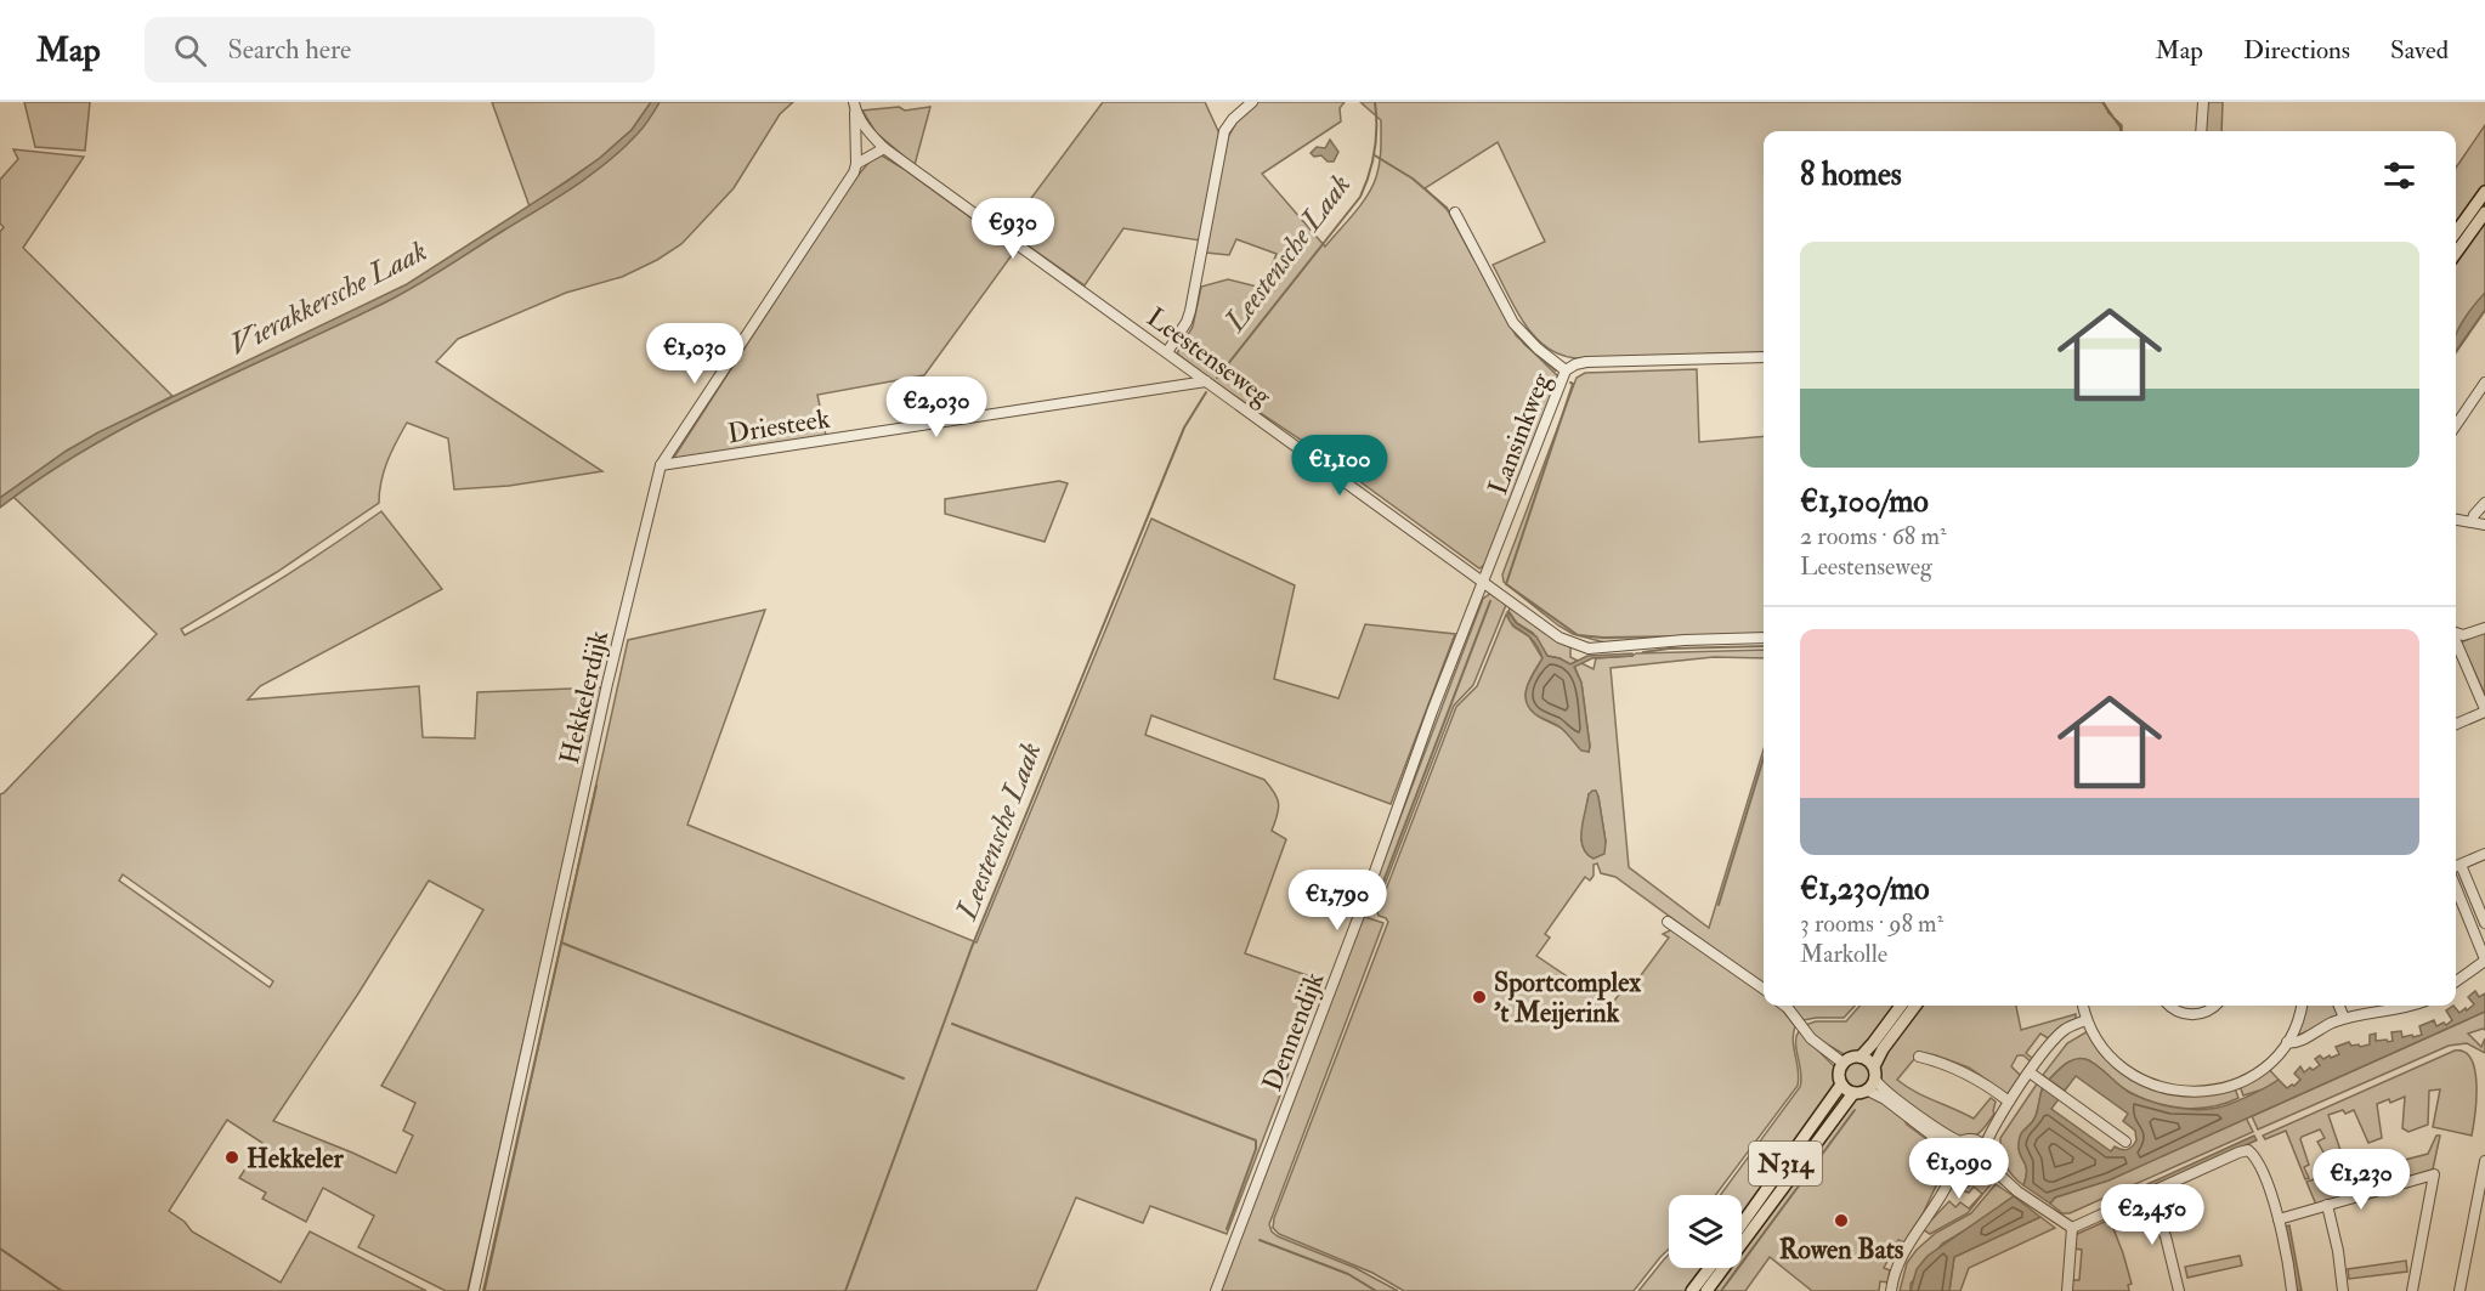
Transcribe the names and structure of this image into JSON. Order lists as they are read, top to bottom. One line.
{"streets":{"main road":["N314"],"street":["Leestenseweg","Driesteek","Lansinkweg","Hekkelerdijk","Dennendijk"]},"crossings":[["Leestenseweg","Driesteek"],["Leestenseweg","Lansinkweg"],["Leestenseweg","Dennendijk"],["Driesteek","Hekkelerdijk"],["Lansinkweg","Dennendijk"]],"water":["Leestensche Laak","Vierakkersche Laak"],"places":["Sportcomplex 't Meijerink","Hekkeler","Rowen Bats"],"page":{"header":"Map","search":"Search here","nav":["Map","Directions","Saved"],"heading":"8 homes","price":["€930","€1,030","€2,030","€1,100","€1,790","€1,090","€1,230","€2,450"],"list":[{"name":"€1,100/mo","note":"2 rooms · 68 m² · Leestenseweg"},{"name":"€1,230/mo","note":"3 rooms · 98 m² · Markolle"}]}}
